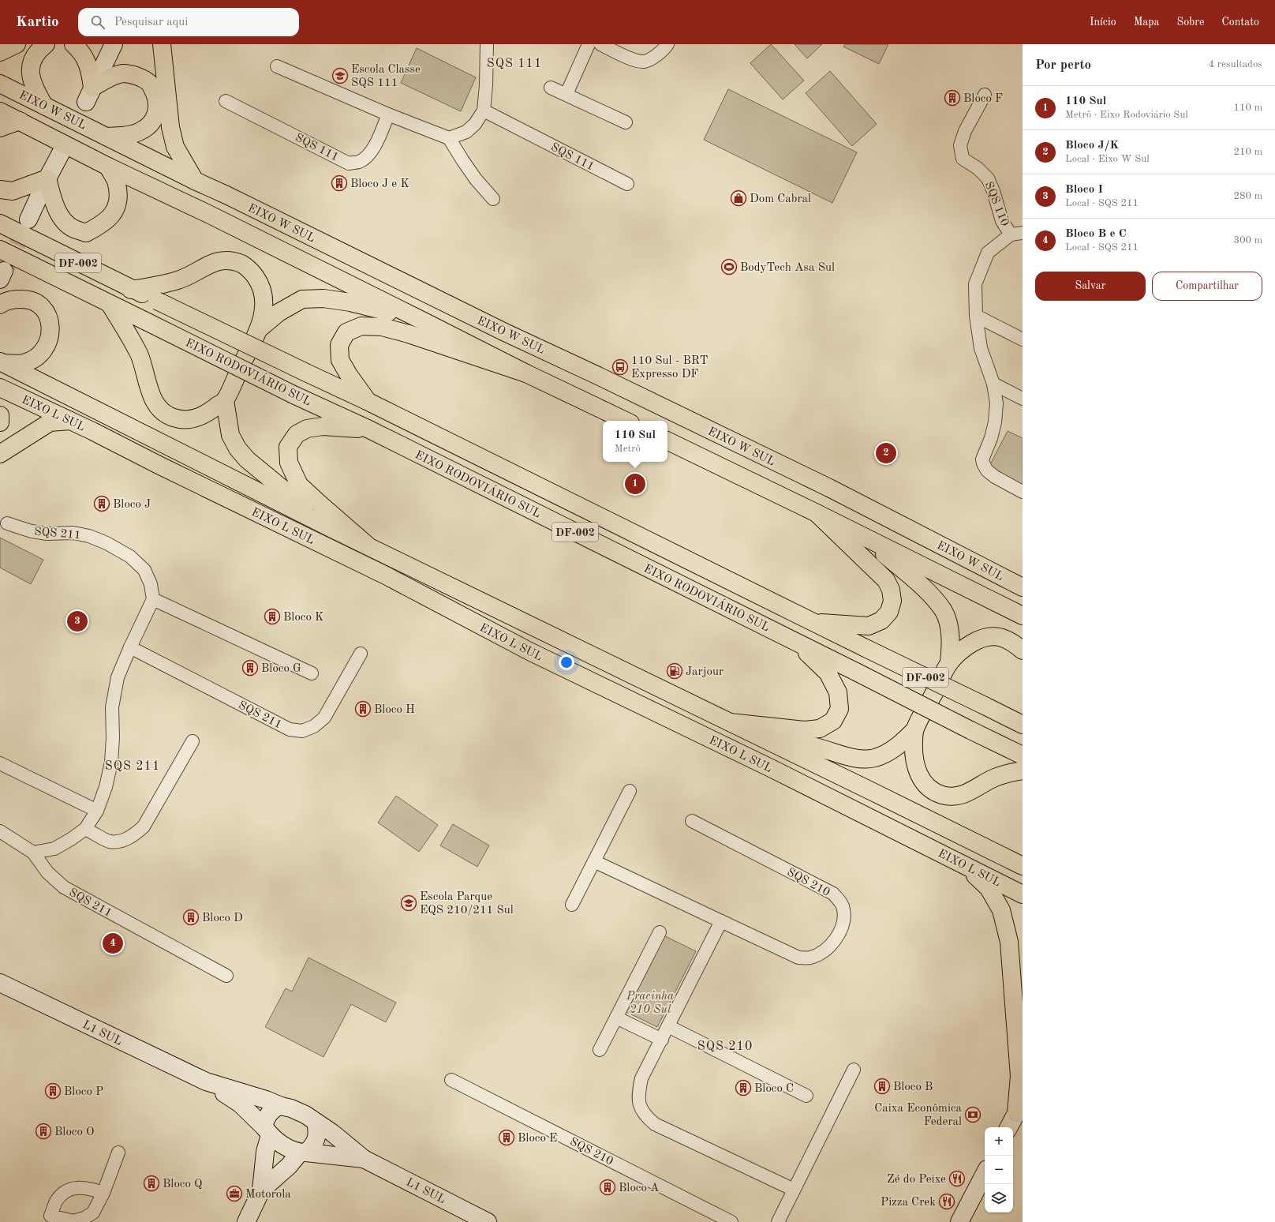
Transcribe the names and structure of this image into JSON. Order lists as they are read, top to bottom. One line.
{"streets":{"main road":["EIXO W SUL","DF-002","EIXO RODOVIÁRIO SUL","EIXO L SUL"],"street":["SQS 111","SQS 110","SQS 211","SQS 210","L1 SUL"]},"districts":["SQS 111","SQS 211","SQS 210"],"parks":["Pracinha 210 Sul"],"places":{"school or university":["Escola Classe SQS 111","Escola Parque EQS 210/211 Sul"],"building":["Bloco F","Bloco J e K","Bloco J","Bloco K","Bloco G","Bloco H","Bloco D","Bloco B","Bloco C","Bloco P","Bloco O","Bloco E","Bloco Q","Bloco A"],"shop":["Dom Cabral"],"sports":["BodyTech Asa Sul"],"bus stop":["110 Sul - BRT Expresso DF"],"fuel station":["Jarjour"],"bank":["Caixa Econômica Federal"],"restaurant":["Zé do Peixe","Pizza Crek"],"office":["Motorola"]},"page":{"header":"Kartio","search":"Pesquisar aqui","nav":["Início","Mapa","Sobre","Contato"],"heading":["Por perto","4 resultados"],"list":[{"mark":"1","name":"110 Sul","note":"Metrô · Eixo Rodoviário Sul","value":"110 m"},{"mark":"2","name":"Bloco J/K","note":"Local · Eixo W Sul","value":"210 m"},{"mark":"3","name":"Bloco I","note":"Local · SQS 211","value":"280 m"},{"mark":"4","name":"Bloco B e C","note":"Local · SQS 211","value":"300 m"}],"buttons":["Salvar","Compartilhar"],"popup":["110 Sul","Metrô"],"pins":["2","1","3","4"],"map_buttons":["+","−"]}}
